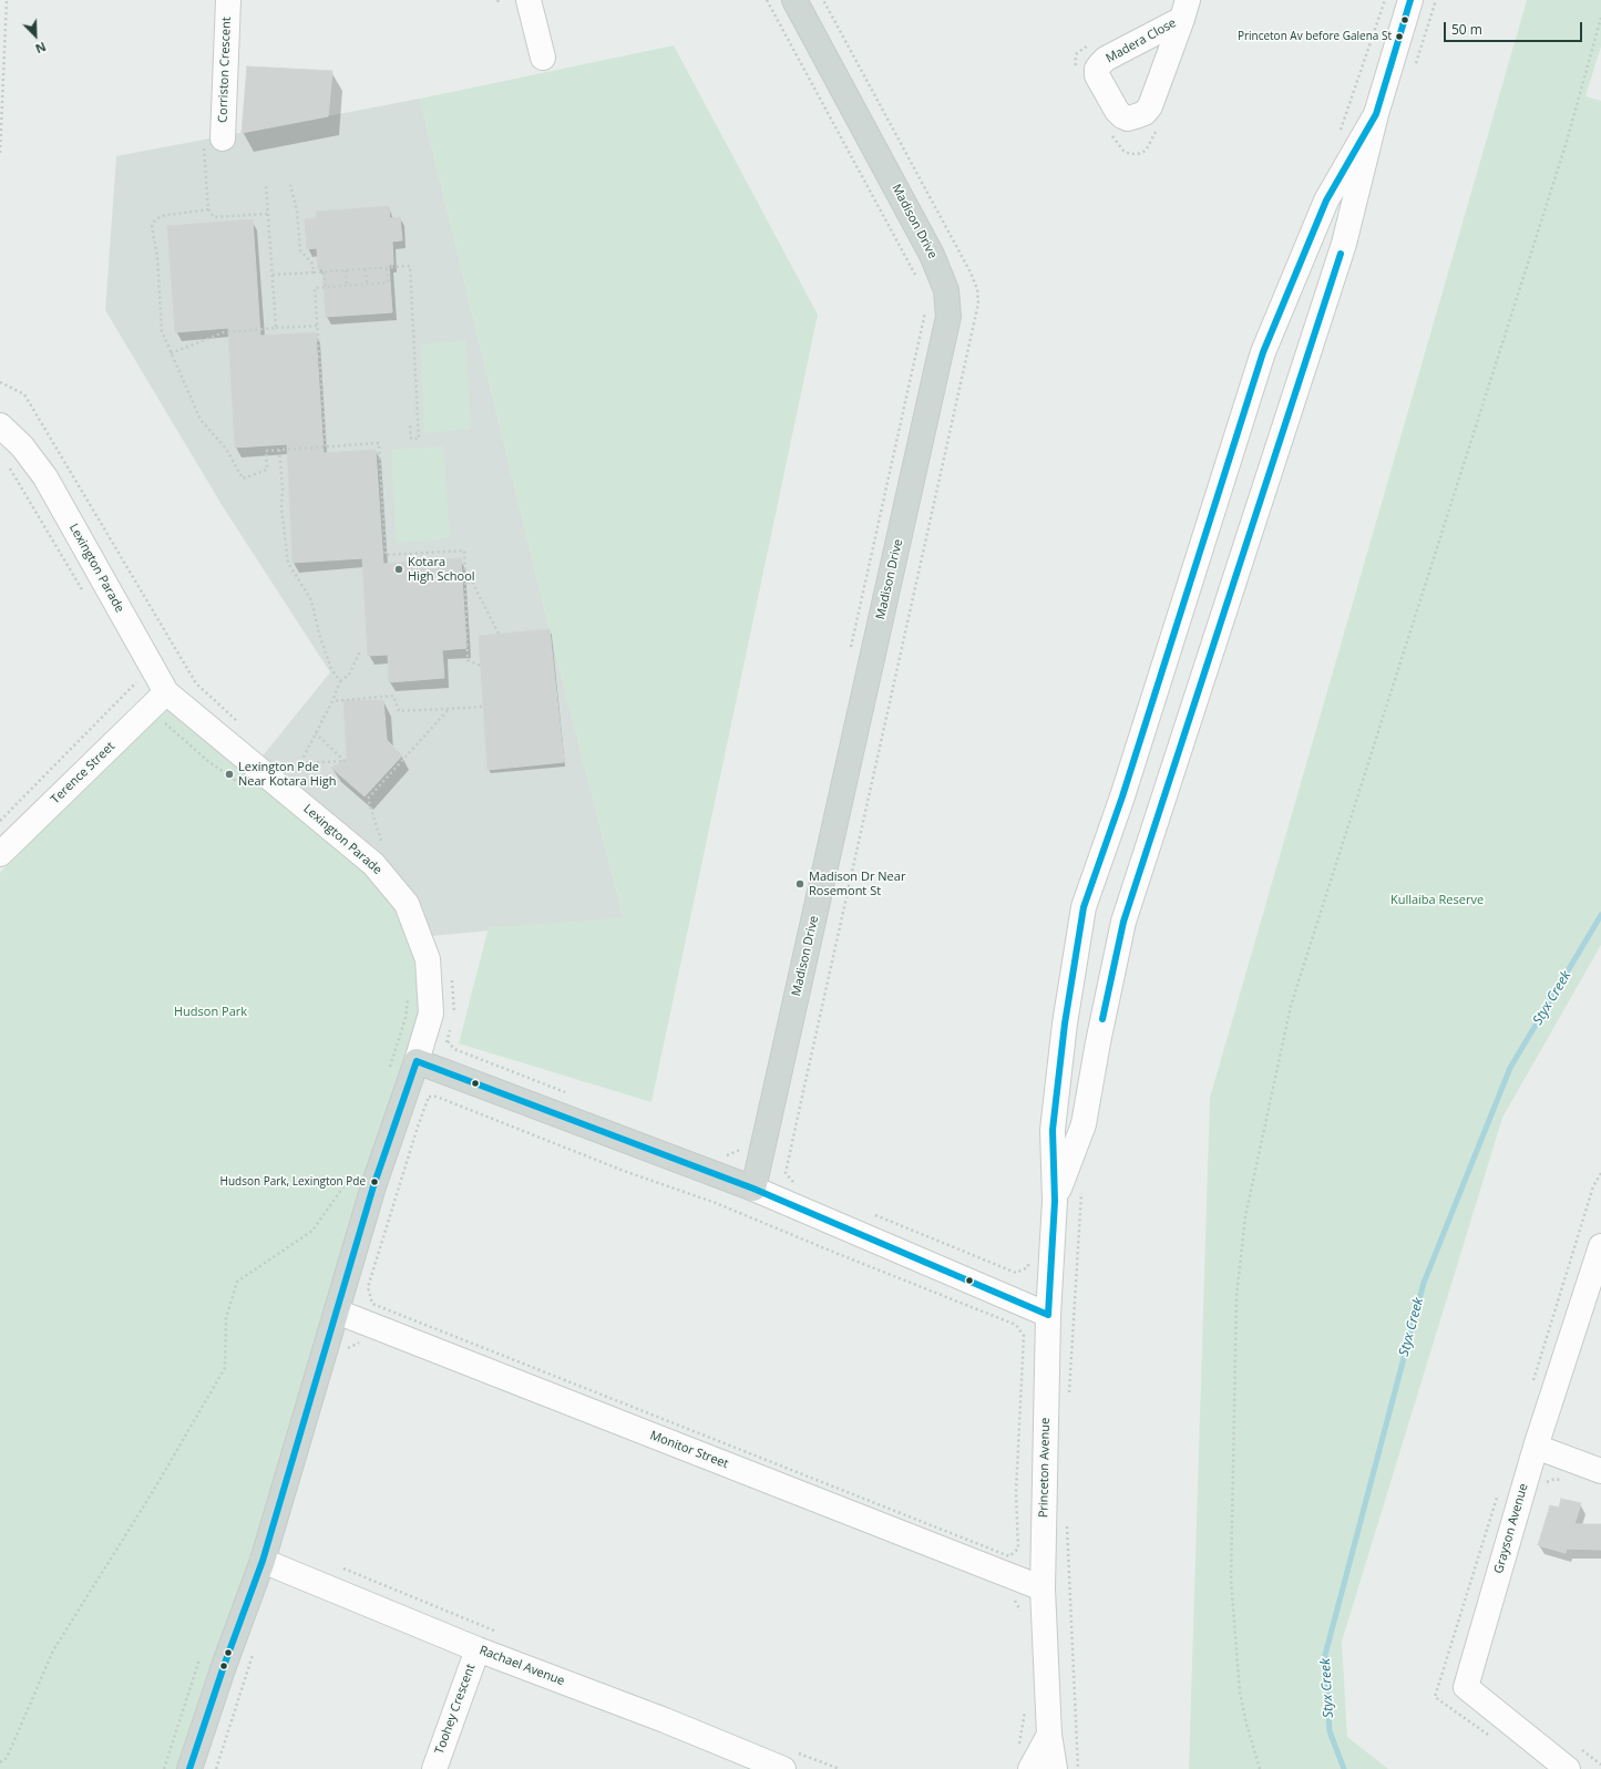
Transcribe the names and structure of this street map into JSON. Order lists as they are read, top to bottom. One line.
{"streets":{"main road":["Madison Drive","Lexington Parade"],"street":["Corriston Crescent","Terence Street","Monitor Street","Princeton Avenue","Grayson Avenue","Rachael Avenue","Toohey Crescent"]},"crossings":[["Lexington Parade","Terence Street"],["Lexington Parade","Monitor Street"],["Lexington Parade","Rachael Avenue"],["Monitor Street","Princeton Avenue"],["Rachael Avenue","Toohey Crescent"]],"water":["Styx Creek"],"parks":["Kullaiba Reserve","Hudson Park"],"places":["Princeton Av before Galena St","Kotara High School","Lexington Pde Near Kotara High","Madison Dr Near Rosemont St","Hudson Park, Lexington Pde"],"scale_bar":"50 m","north":"bottom right"}
